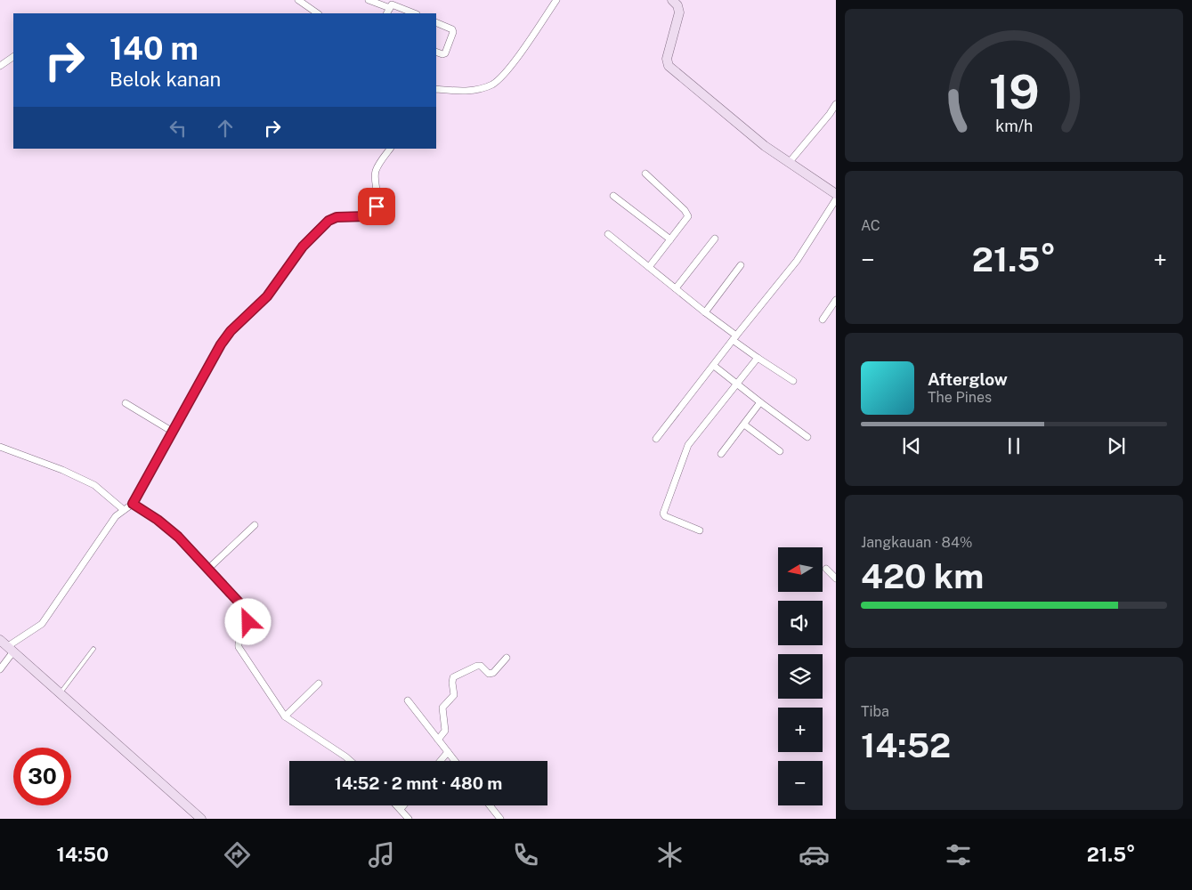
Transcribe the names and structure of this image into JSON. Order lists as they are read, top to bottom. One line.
{"north":"left","page":{"turn":["140 m","Belok kanan"],"tile":["AC",["Jangkauan · 84%","420 km"],["Tiba","14:52"]],"heat":["−","21.5°","+"],"song":["Afterglow","The Pines"],"map_buttons":["+","−"],"limit":"30","trip":"14:52 · 2 mnt · 480 m","tabs":["14:50","21.5°"],"gauge":["19","km/h"]}}
